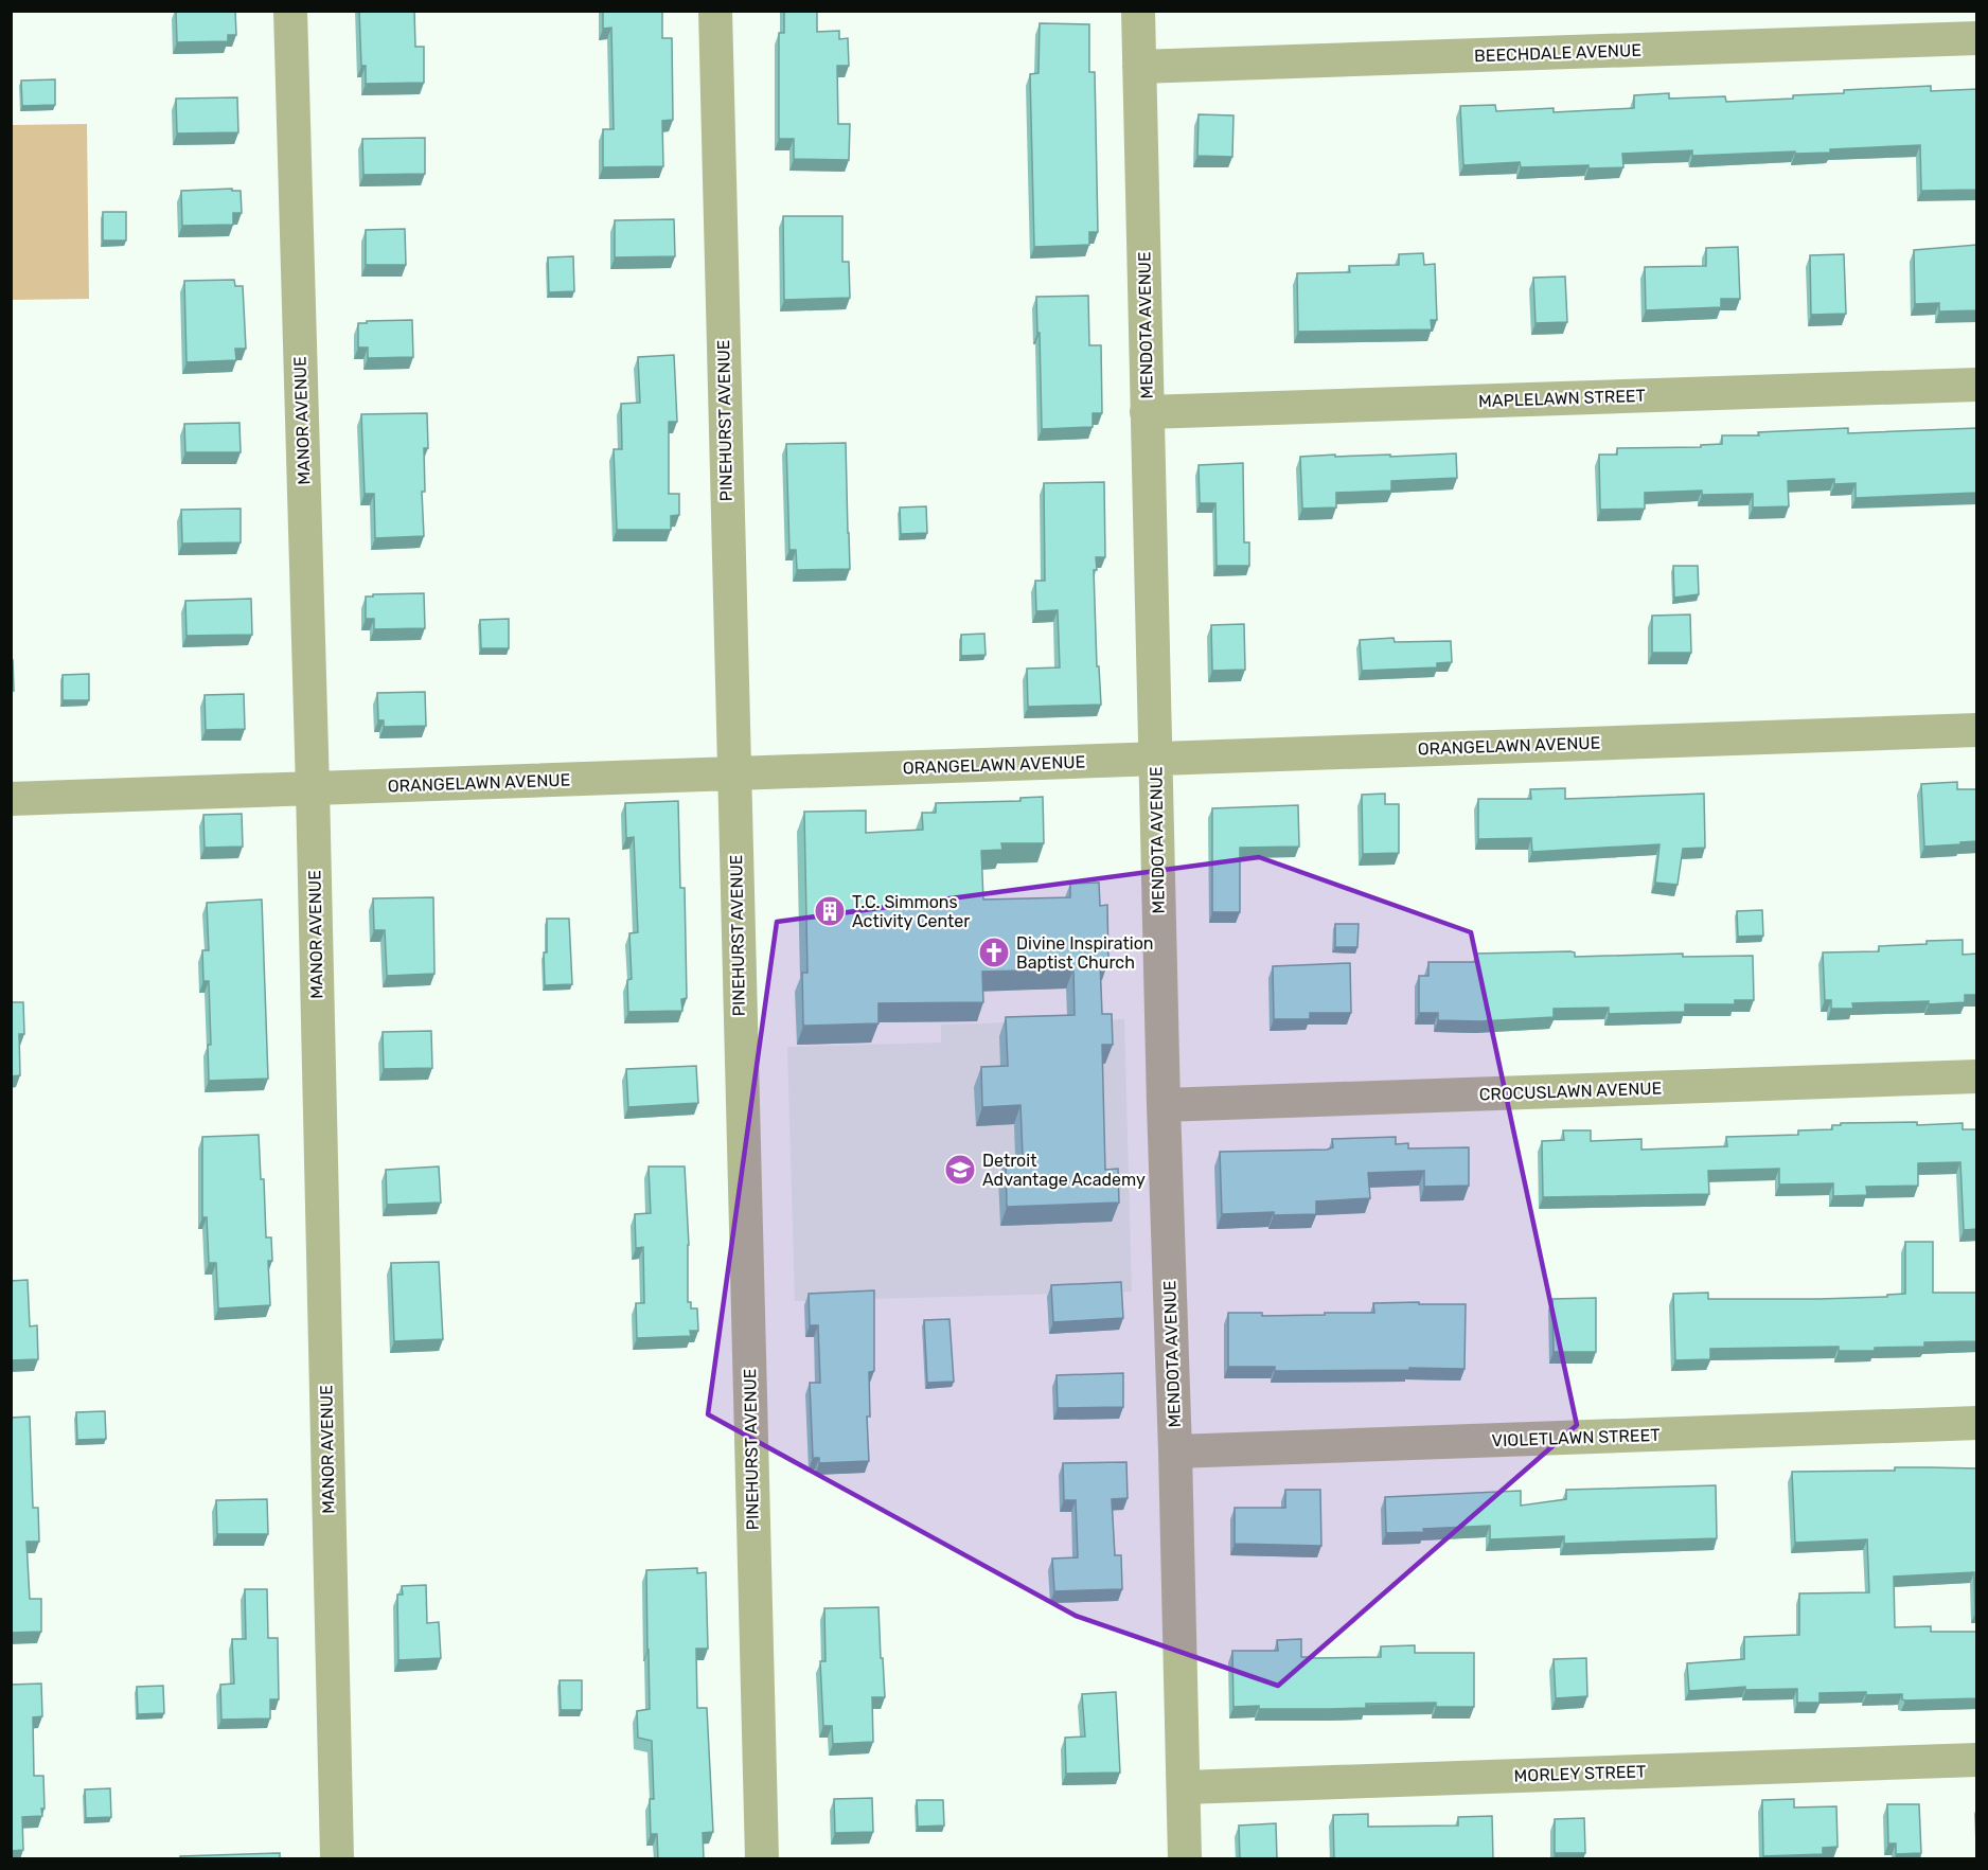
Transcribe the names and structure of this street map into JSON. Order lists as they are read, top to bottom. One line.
{"streets":{"street":["BEECHDALE AVENUE","MENDOTA AVENUE","MAPLELAWN STREET","MANOR AVENUE","PINEHURST AVENUE","ORANGELAWN AVENUE","CROCUSLAWN AVENUE","VIOLETLAWN STREET","MORLEY STREET"]},"crossings":[["BEECHDALE AVENUE","MENDOTA AVENUE"],["MENDOTA AVENUE","MAPLELAWN STREET"],["MENDOTA AVENUE","ORANGELAWN AVENUE"],["MENDOTA AVENUE","CROCUSLAWN AVENUE"],["MENDOTA AVENUE","VIOLETLAWN STREET"],["MENDOTA AVENUE","MORLEY STREET"],["MANOR AVENUE","ORANGELAWN AVENUE"],["PINEHURST AVENUE","ORANGELAWN AVENUE"]],"places":{"building":["T.C. Simmons Activity Center"],"church":["Divine Inspiration Baptist Church"],"school or university":["Detroit Advantage Academy"]}}
